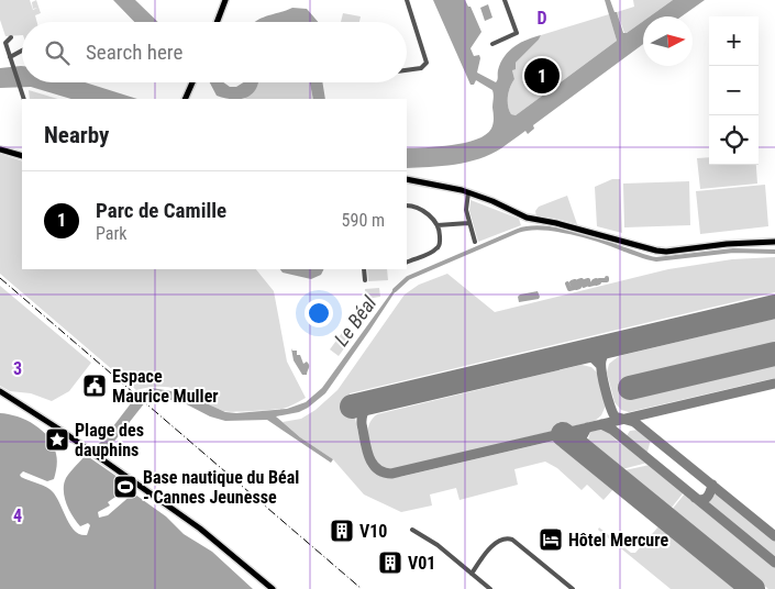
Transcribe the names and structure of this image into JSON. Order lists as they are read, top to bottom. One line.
{"water":["Le Béal"],"places":{"public building":["Espace Maurice Muller"],"place":["Plage des dauphins"],"sports":["Base nautique du Béal - Cannes Jeunesse"],"building":["V10","V01"],"hotel":["Hôtel Mercure"]},"north":"right","page":{"map_buttons":["+","−"],"search":"Search here","pins":"1","heading":"Nearby","list":[{"mark":"1","name":"Parc de Camille","note":"Park","value":"590 m"}]},"grid":{"columns":["D"],"rows":["3","4"]}}
